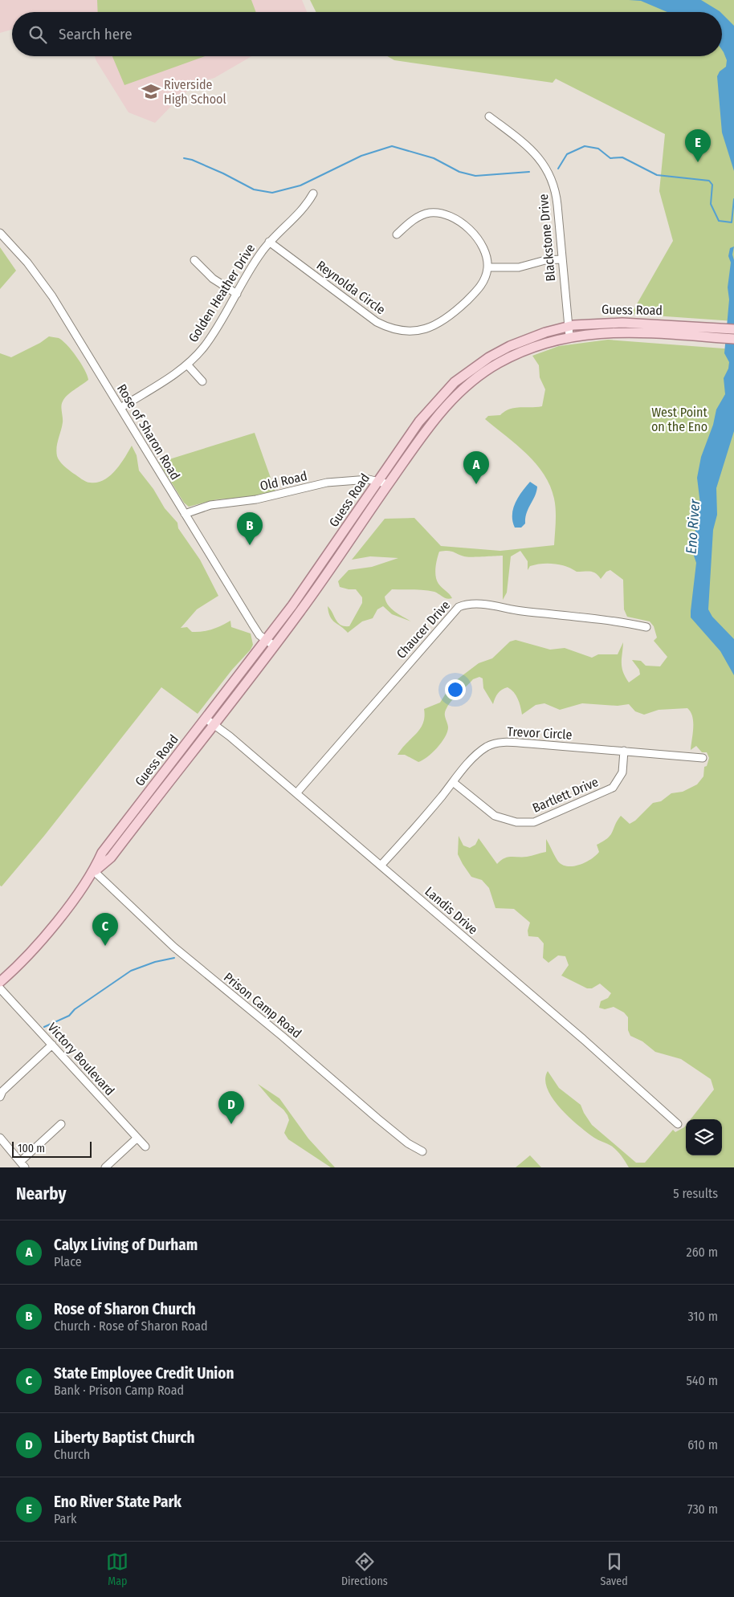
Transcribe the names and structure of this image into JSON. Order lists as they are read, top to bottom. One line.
{"streets":{"main road":["Guess Road"],"street":["Blackstone Drive","Reynolda Circle","Golden Heather Drive","Rose of Sharon Road","Old Road","Chaucer Drive","Trevor Circle","Bartlett Drive","Landis Drive","Prison Camp Road","Victory Boulevard"]},"crossings":[["Blackstone Drive","Guess Road"],["Reynolda Circle","Golden Heather Drive"],["Golden Heather Drive","Rose of Sharon Road"],["Guess Road","Rose of Sharon Road"],["Guess Road","Old Road"],["Guess Road","Landis Drive"],["Guess Road","Prison Camp Road"],["Rose of Sharon Road","Old Road"],["Chaucer Drive","Landis Drive"],["Trevor Circle","Bartlett Drive"],["Trevor Circle","Landis Drive"]],"water":["Eno River"],"parks":["West Point on the Eno"],"places":{"school or university":["Riverside High School"]},"scale_bar":"100 m","page":{"search":"Search here","pins":["E","A","B","C","D"],"scale":"100 m","heading":["Nearby","5 results"],"list":[{"mark":"A","name":"Calyx Living of Durham","note":"Place","value":"260 m"},{"mark":"B","name":"Rose of Sharon Church","note":"Church · Rose of Sharon Road","value":"310 m"},{"mark":"C","name":"State Employee Credit Union","note":"Bank · Prison Camp Road","value":"540 m"},{"mark":"D","name":"Liberty Baptist Church","note":"Church","value":"610 m"},{"mark":"E","name":"Eno River State Park","note":"Park","value":"730 m"}],"nav":["Map","Directions","Saved"]}}
